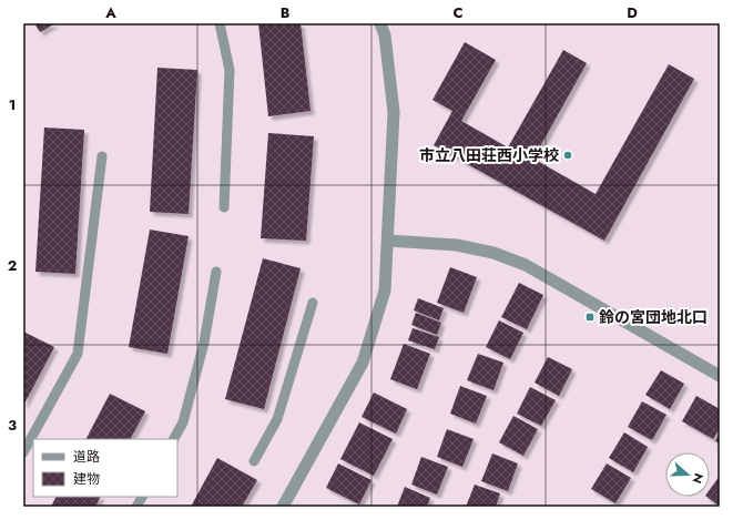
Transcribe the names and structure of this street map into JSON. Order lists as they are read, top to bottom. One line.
{"places":{"other":["市立八田荘西小学校"],"transit":["鈴の宮団地北口"]},"legend":["道路","建物"],"north":"right","grid":{"columns":["A","B","C","D"],"rows":["1","2","3"]}}
